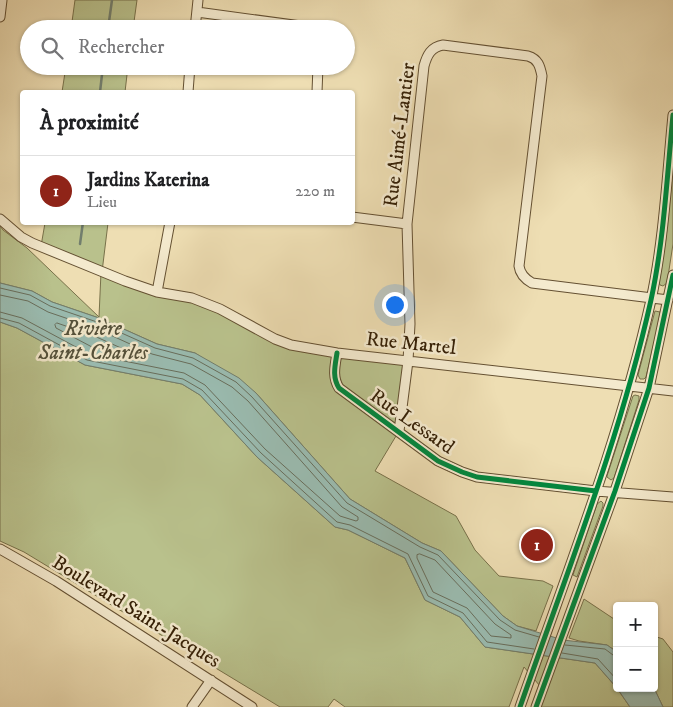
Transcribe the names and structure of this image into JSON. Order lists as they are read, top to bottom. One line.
{"streets":{"street":["Rue Aimé-Lantier","Rue Martel","Rue Lessard","Boulevard Saint-Jacques"]},"crossings":[["Rue Aimé-Lantier","Rue Martel"],["Rue Aimé-Lantier","Rue Lessard"],["Rue Martel","Rue Lessard"]],"water":["Rivière Saint-Charles"],"page":{"search":"Rechercher","heading":"À proximité","list":[{"mark":"1","name":"Jardins Katerina","note":"Lieu","value":"220 m"}],"pins":"1","map_buttons":["+","−"]}}
